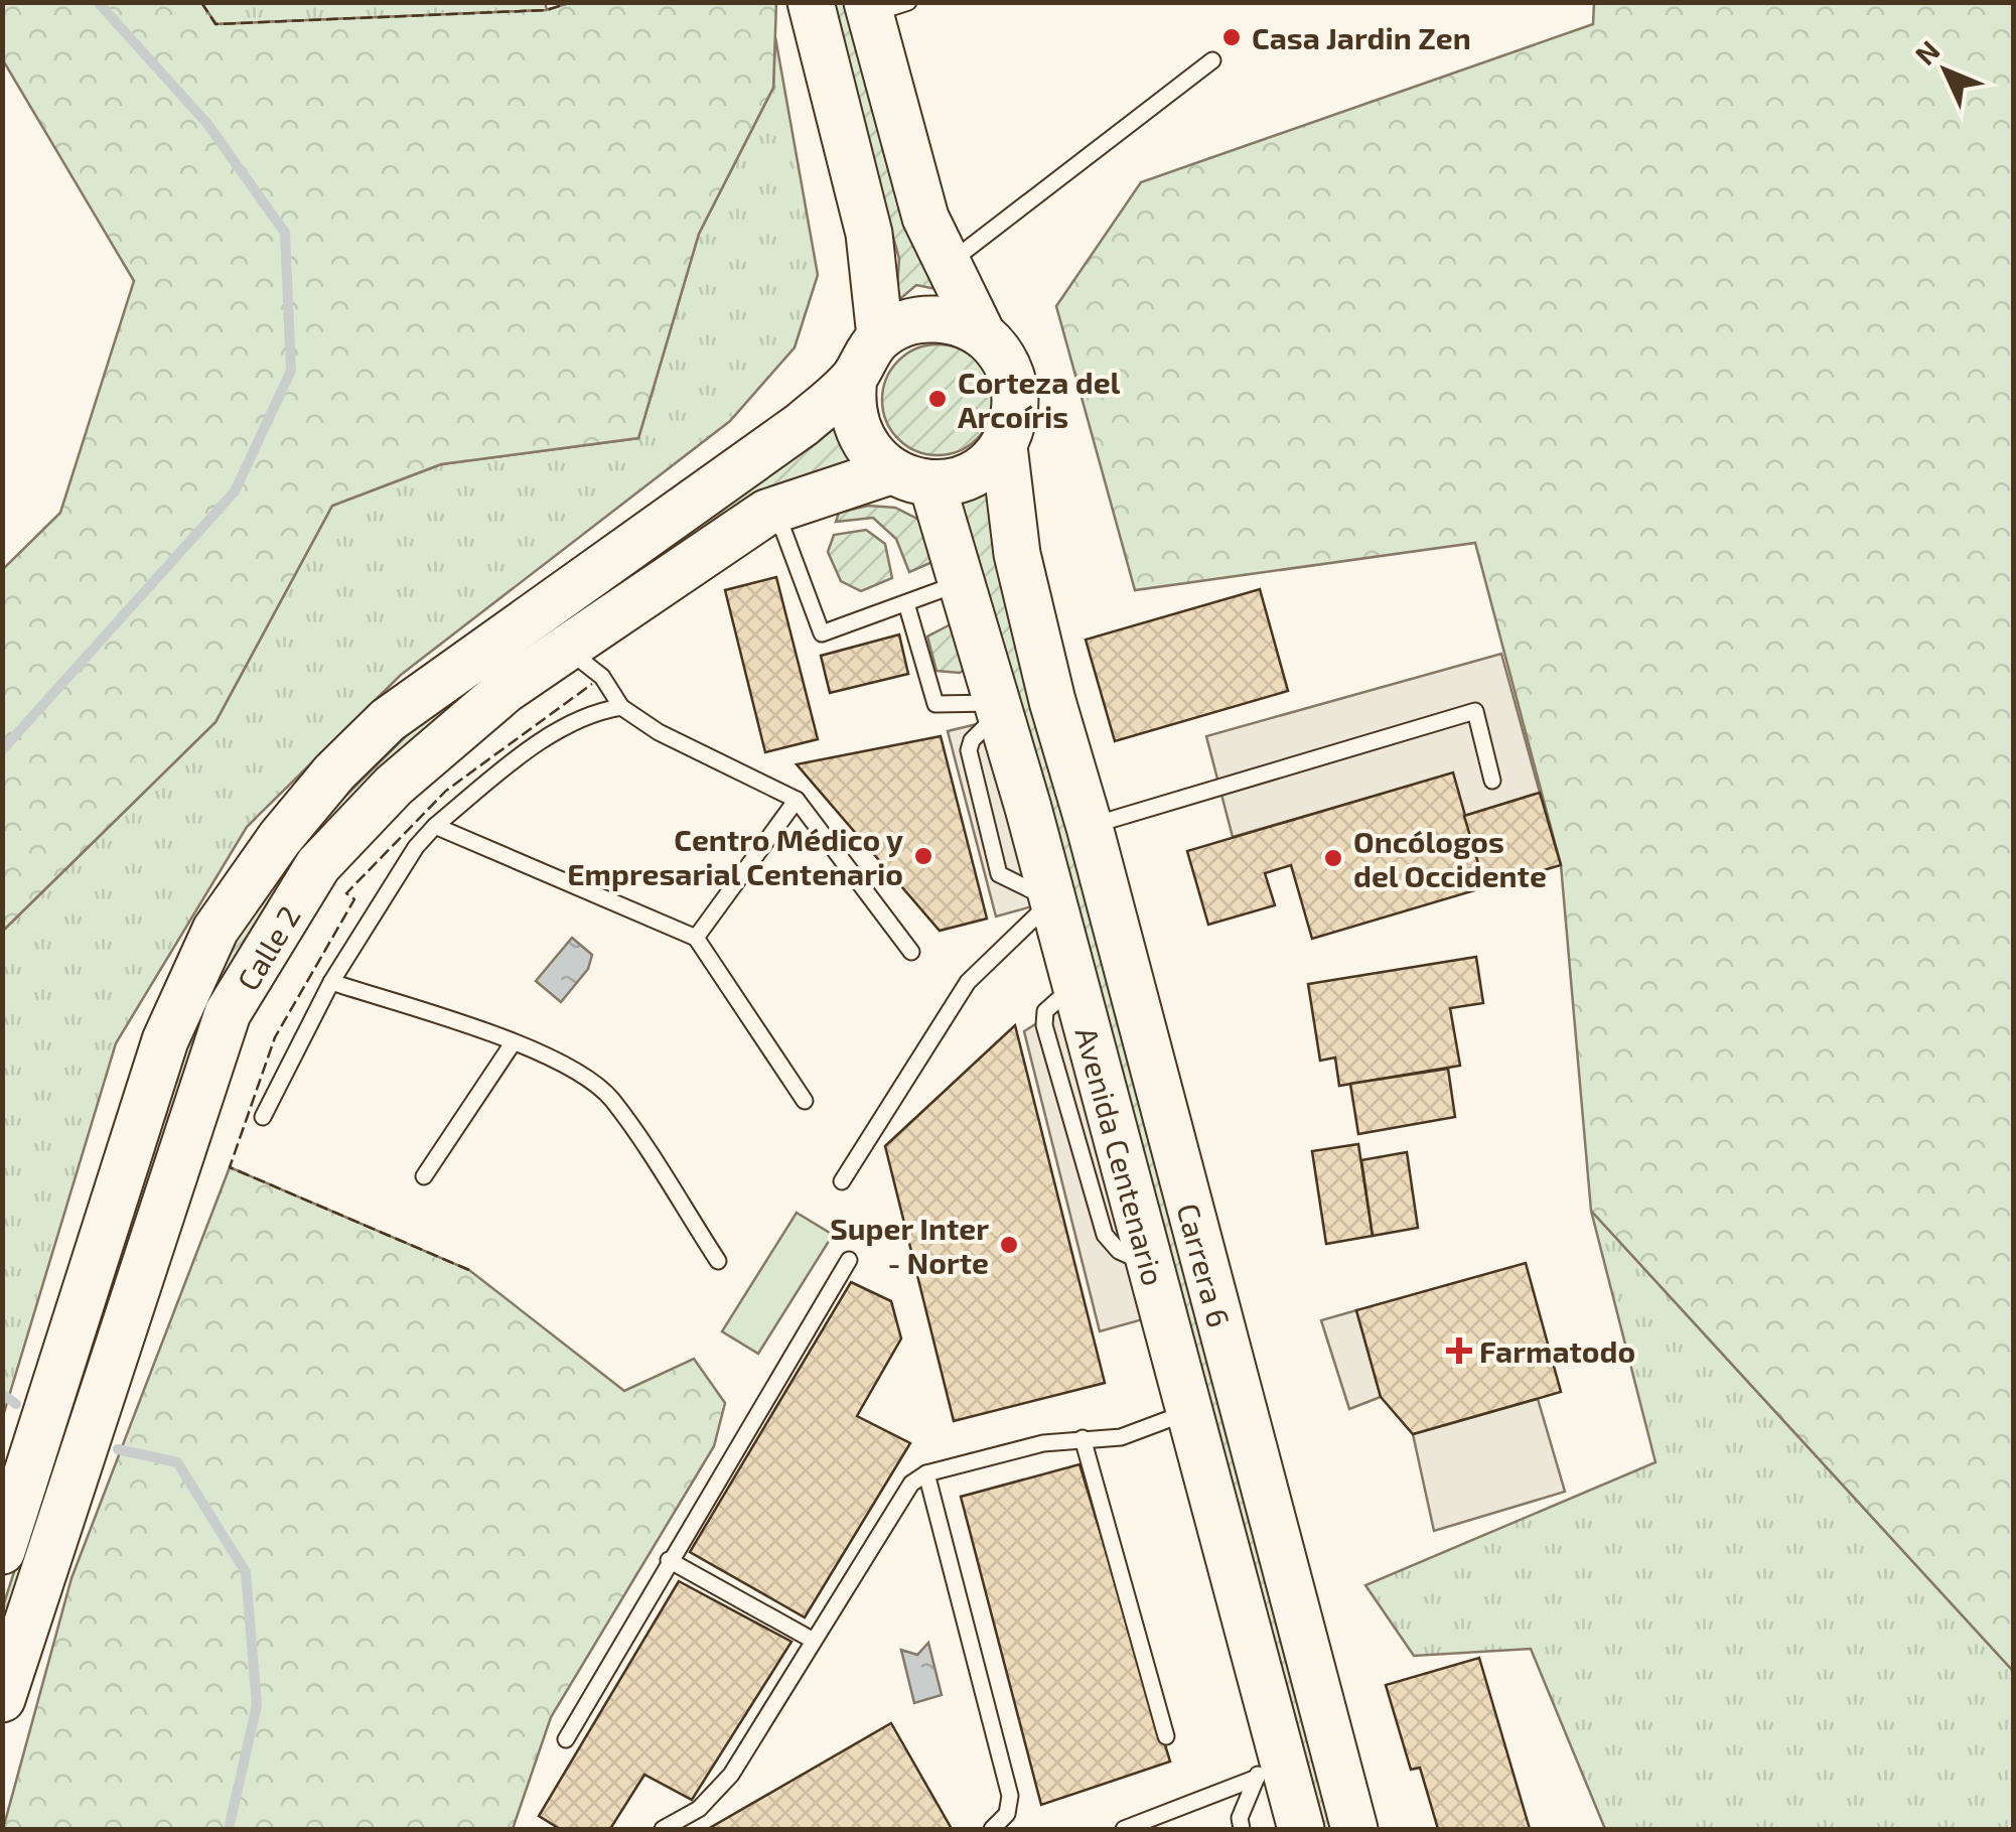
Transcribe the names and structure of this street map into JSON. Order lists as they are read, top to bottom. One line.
{"streets":{"main road":["Calle 2","Avenida Centenario","Carrera 6"]},"crossings":[["Calle 2","Avenida Centenario"],["Calle 2","Carrera 6"],["Avenida Centenario","Carrera 6"]],"places":{"other":["Casa Jardin Zen","Corteza del Arcoíris","Centro Médico y Empresarial Centenario","Oncólogos del Occidente","Super Inter - Norte"],"health":["Farmatodo"]},"north":"top left"}
